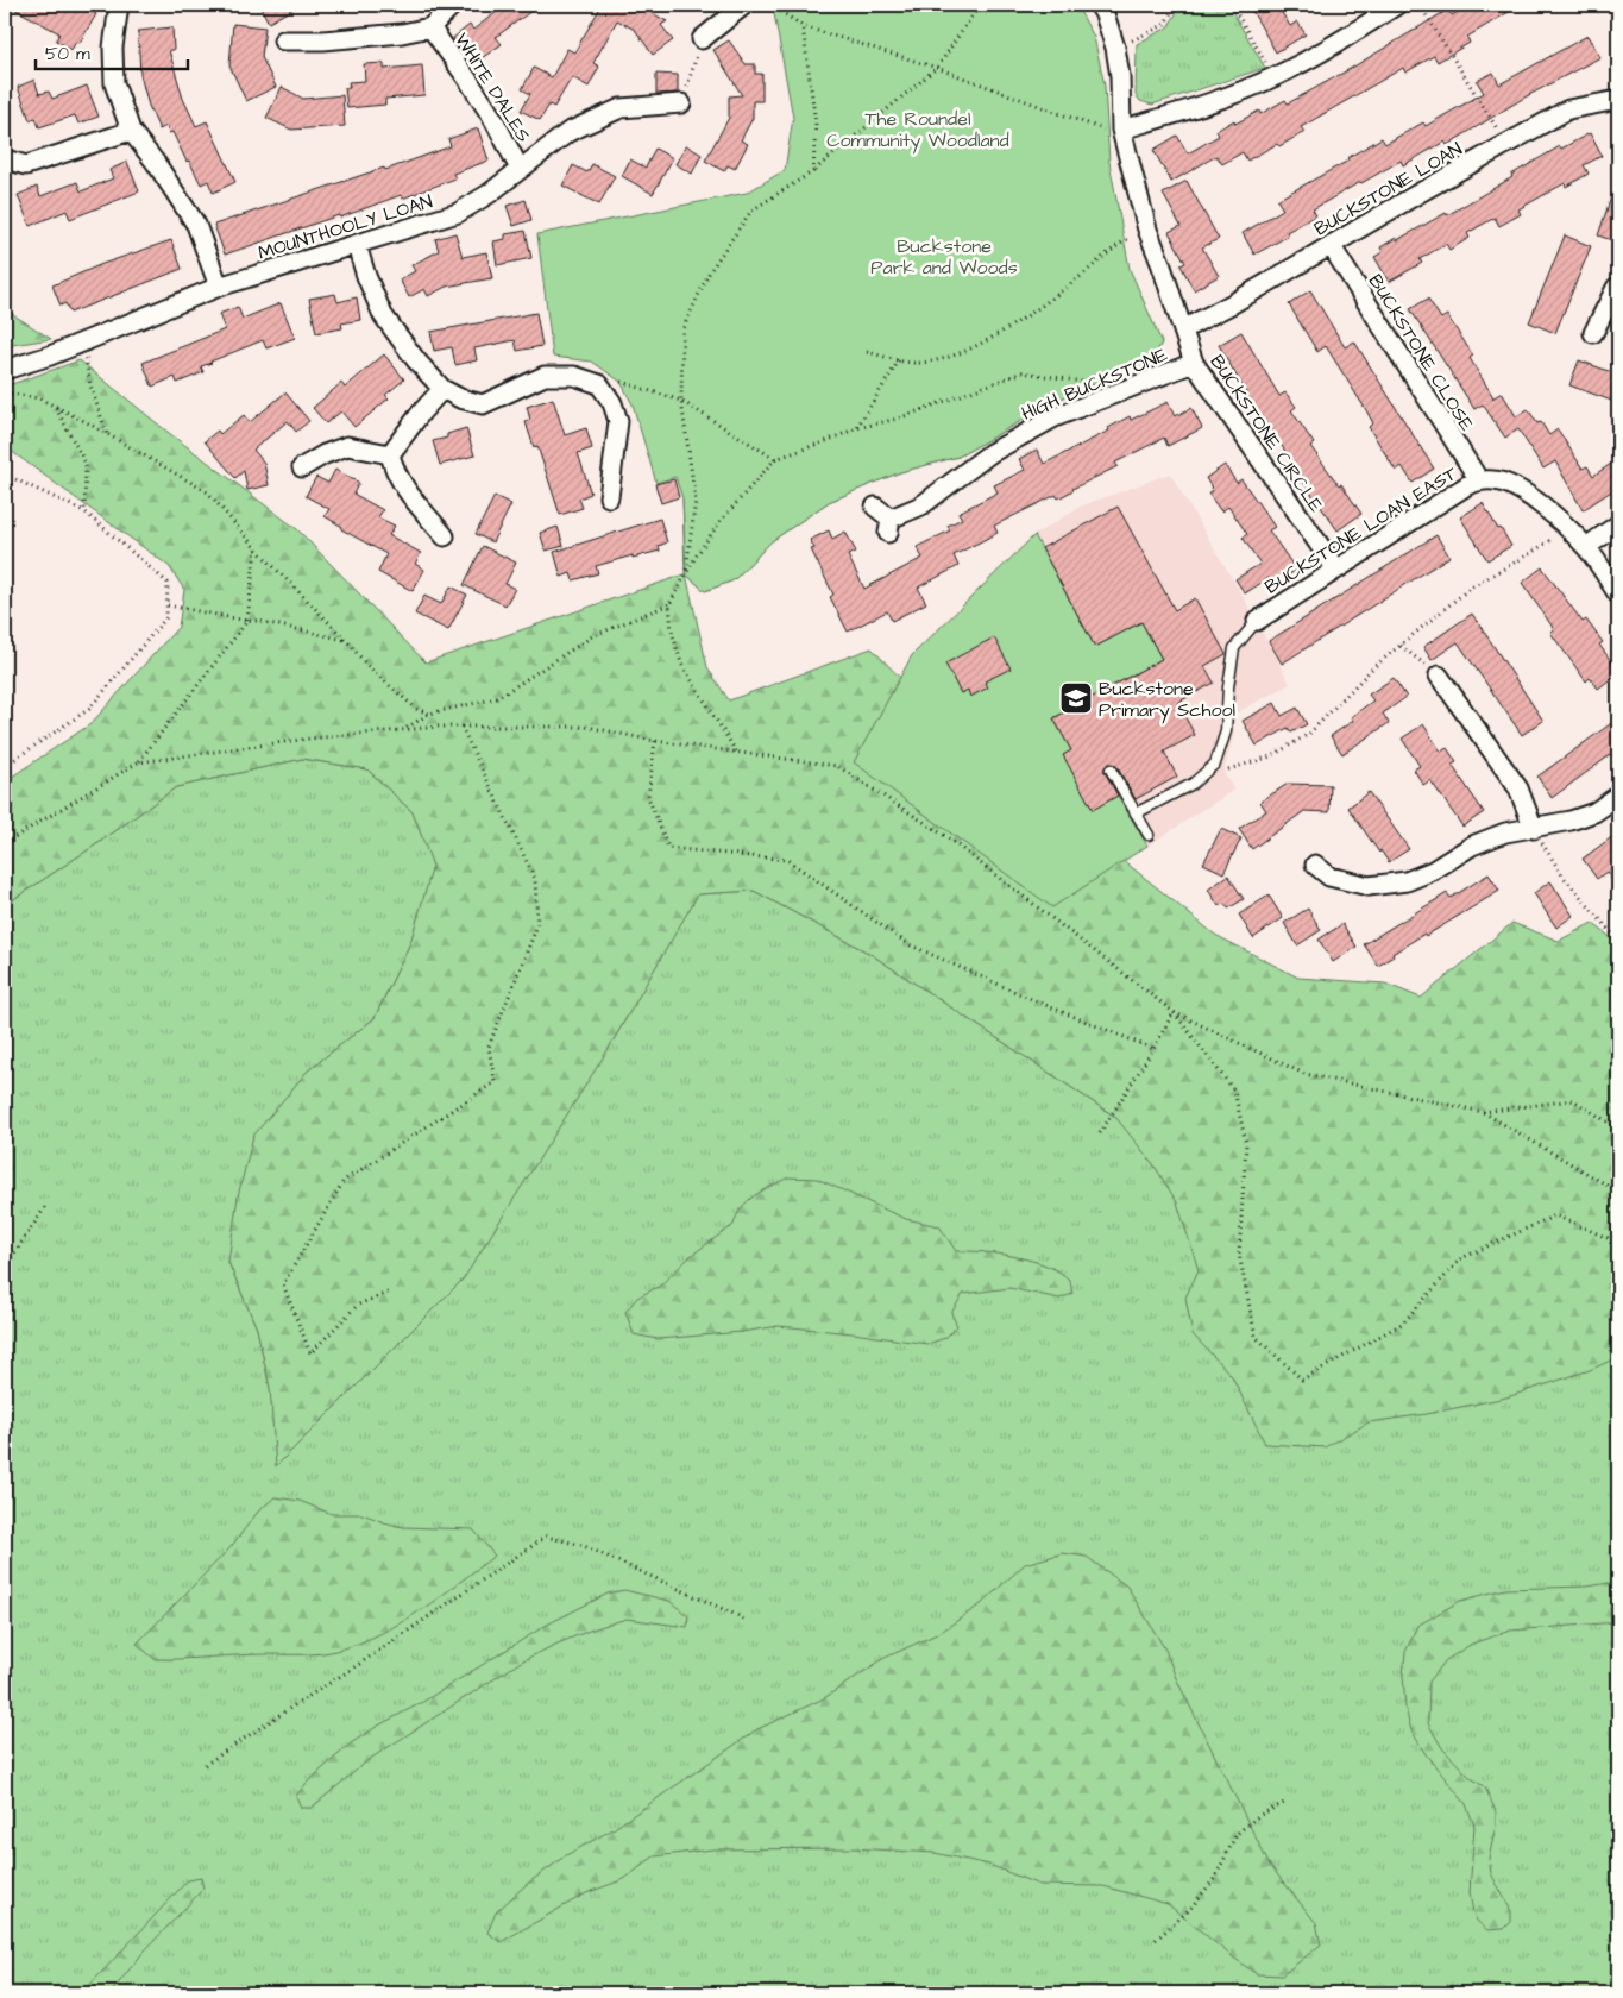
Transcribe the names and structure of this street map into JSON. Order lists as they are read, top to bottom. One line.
{"streets":{"street":["WHITE DALES","BUCKSTONE LOAN","MOUNTHOOLY LOAN","BUCKSTONE CLOSE","HIGH BUCKSTONE","BUCKSTONE CIRCLE","BUCKSTONE LOAN EAST"]},"crossings":[["WHITE DALES","MOUNTHOOLY LOAN"],["BUCKSTONE LOAN","BUCKSTONE CLOSE"],["BUCKSTONE LOAN","BUCKSTONE CIRCLE"],["BUCKSTONE CLOSE","BUCKSTONE LOAN EAST"],["HIGH BUCKSTONE","BUCKSTONE CIRCLE"],["BUCKSTONE CIRCLE","BUCKSTONE LOAN EAST"]],"parks":["The Roundel Community Woodland","Buckstone Park and Woods"],"places":{"school or university":["Buckstone Primary School"]},"scale_bar":"50 m"}
